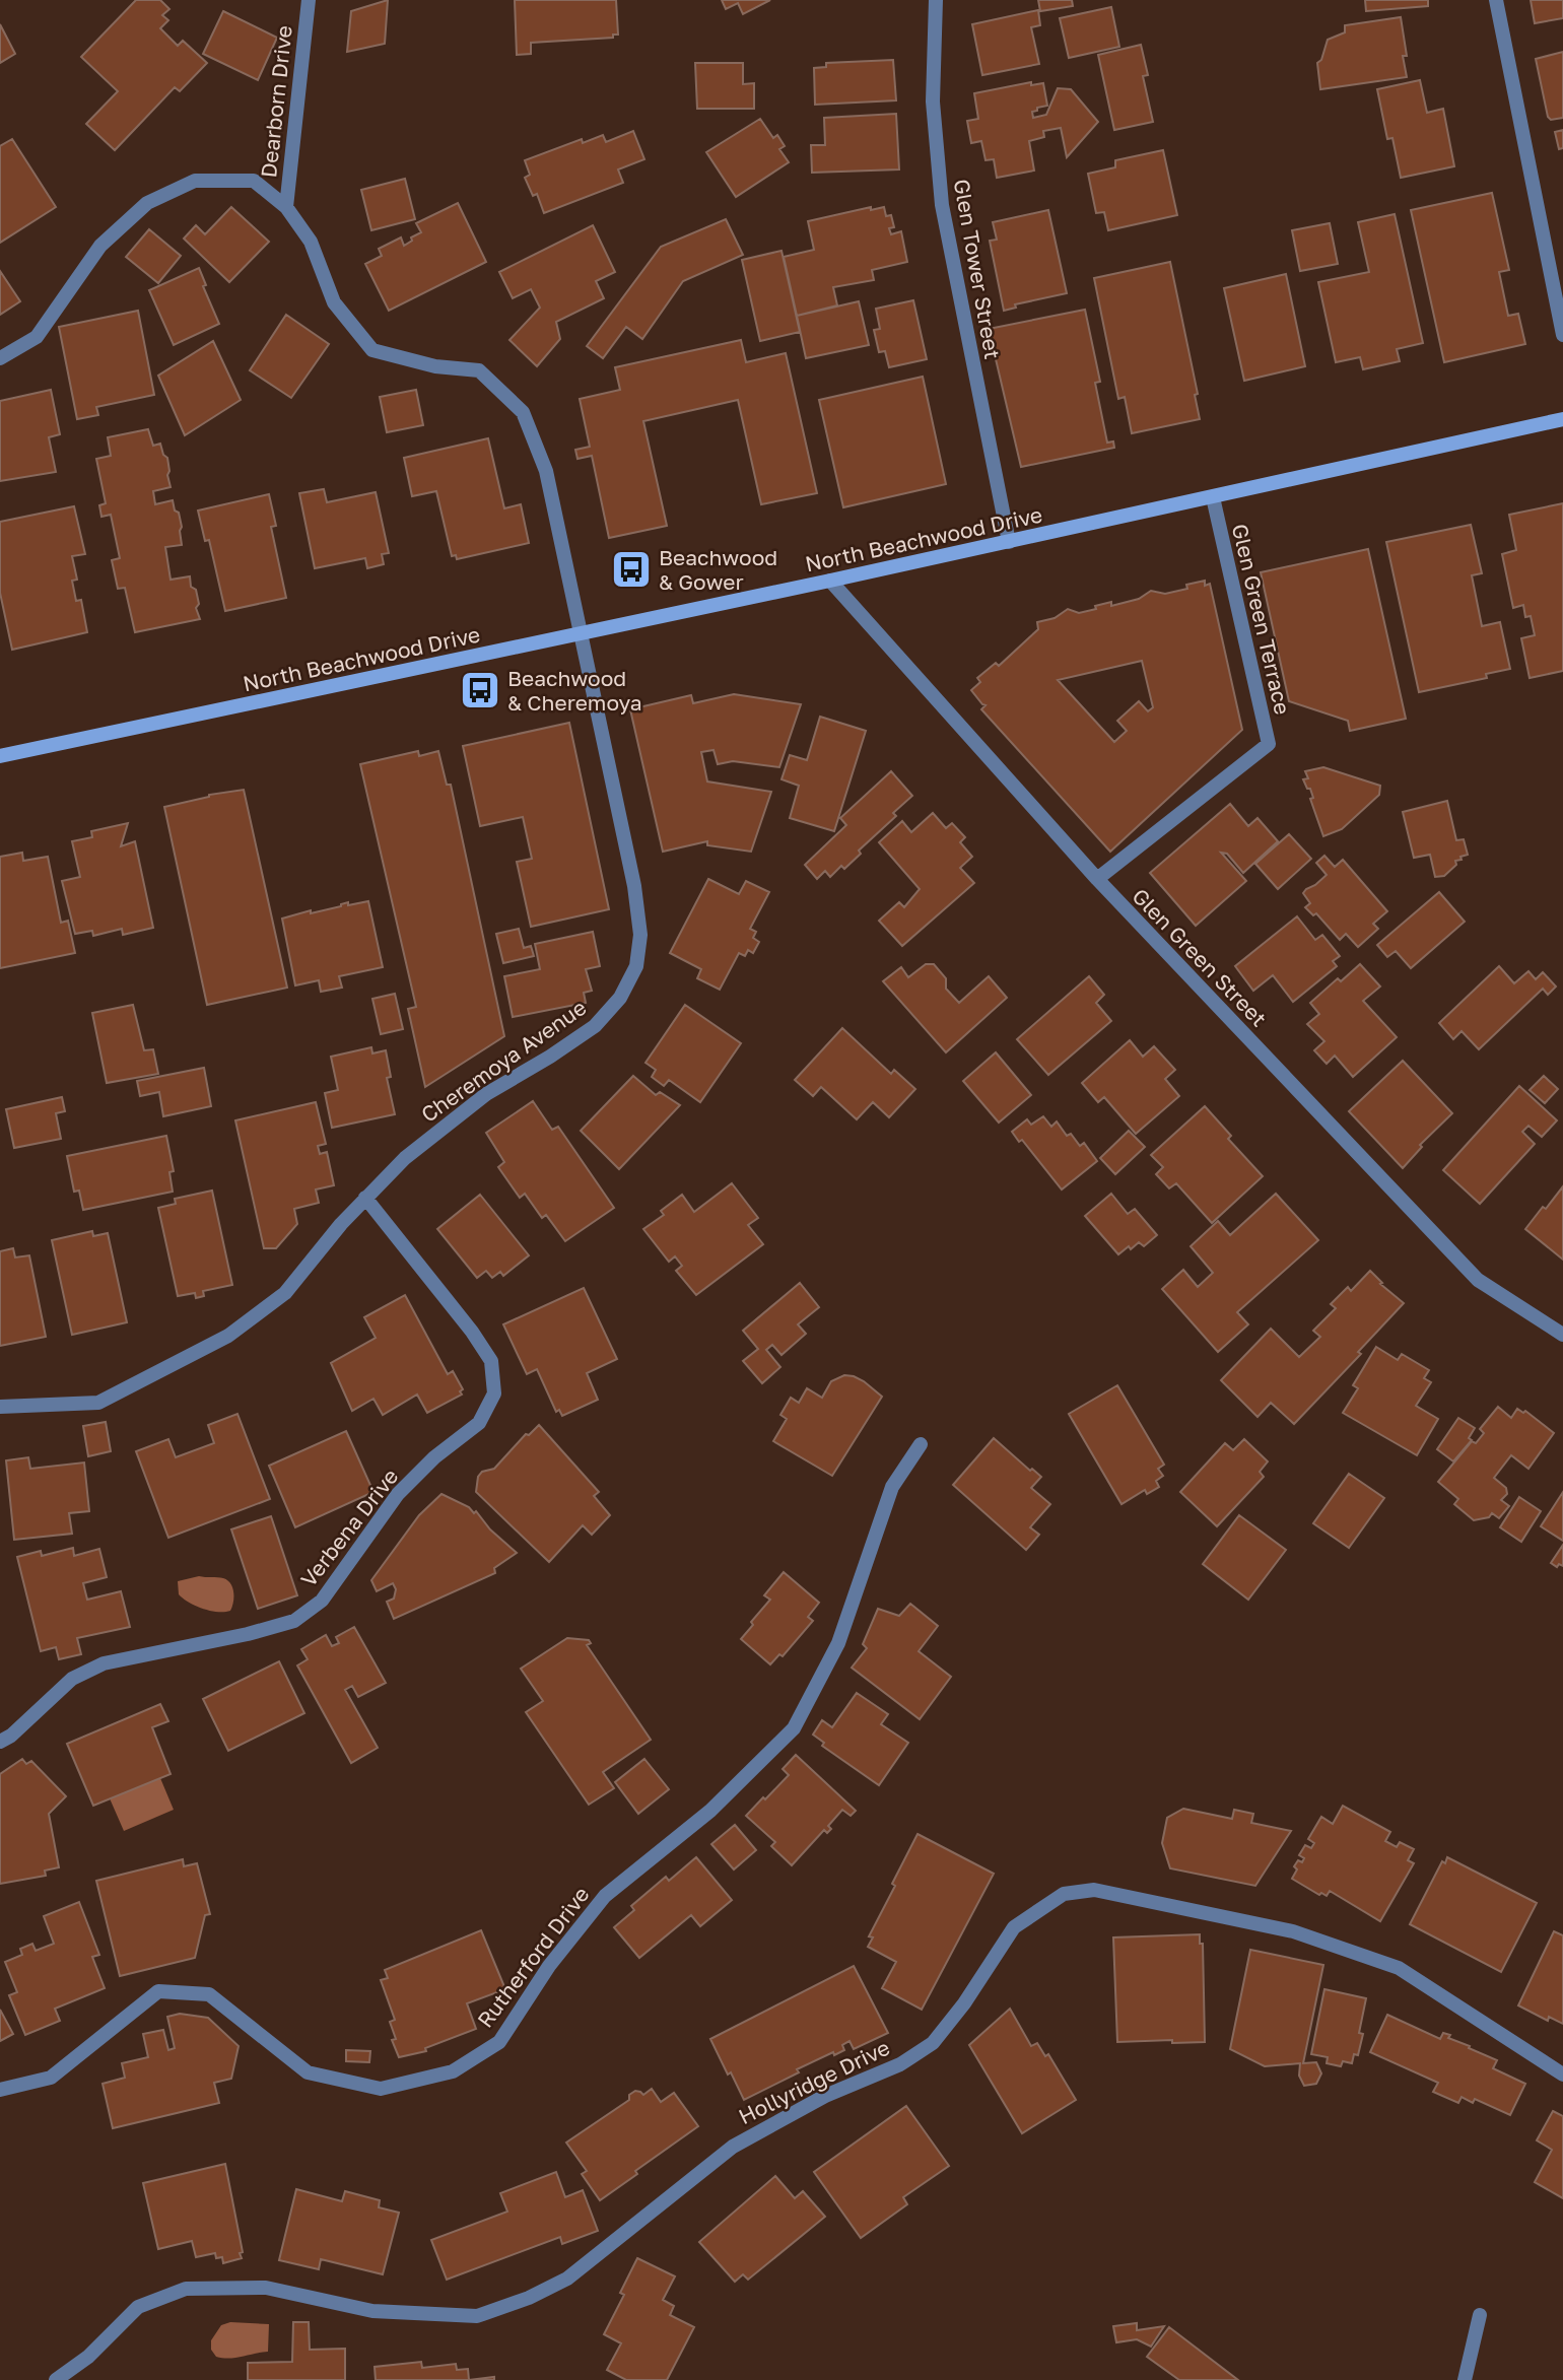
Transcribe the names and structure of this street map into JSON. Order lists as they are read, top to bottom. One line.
{"streets":{"street":["Dearborn Drive","Glen Tower Street","North Beachwood Drive","Glen Green Terrace","Glen Green Street","Cheremoya Avenue","Verbena Drive","Rutherford Drive","Hollyridge Drive"]},"crossings":[["Dearborn Drive","Cheremoya Avenue"],["Glen Tower Street","North Beachwood Drive"],["North Beachwood Drive","Glen Green Terrace"],["North Beachwood Drive","Glen Green Street"],["North Beachwood Drive","Cheremoya Avenue"],["Glen Green Terrace","Glen Green Street"],["Cheremoya Avenue","Verbena Drive"]],"places":{"bus stop":["Beachwood & Gower","Beachwood & Cheremoya"]}}
